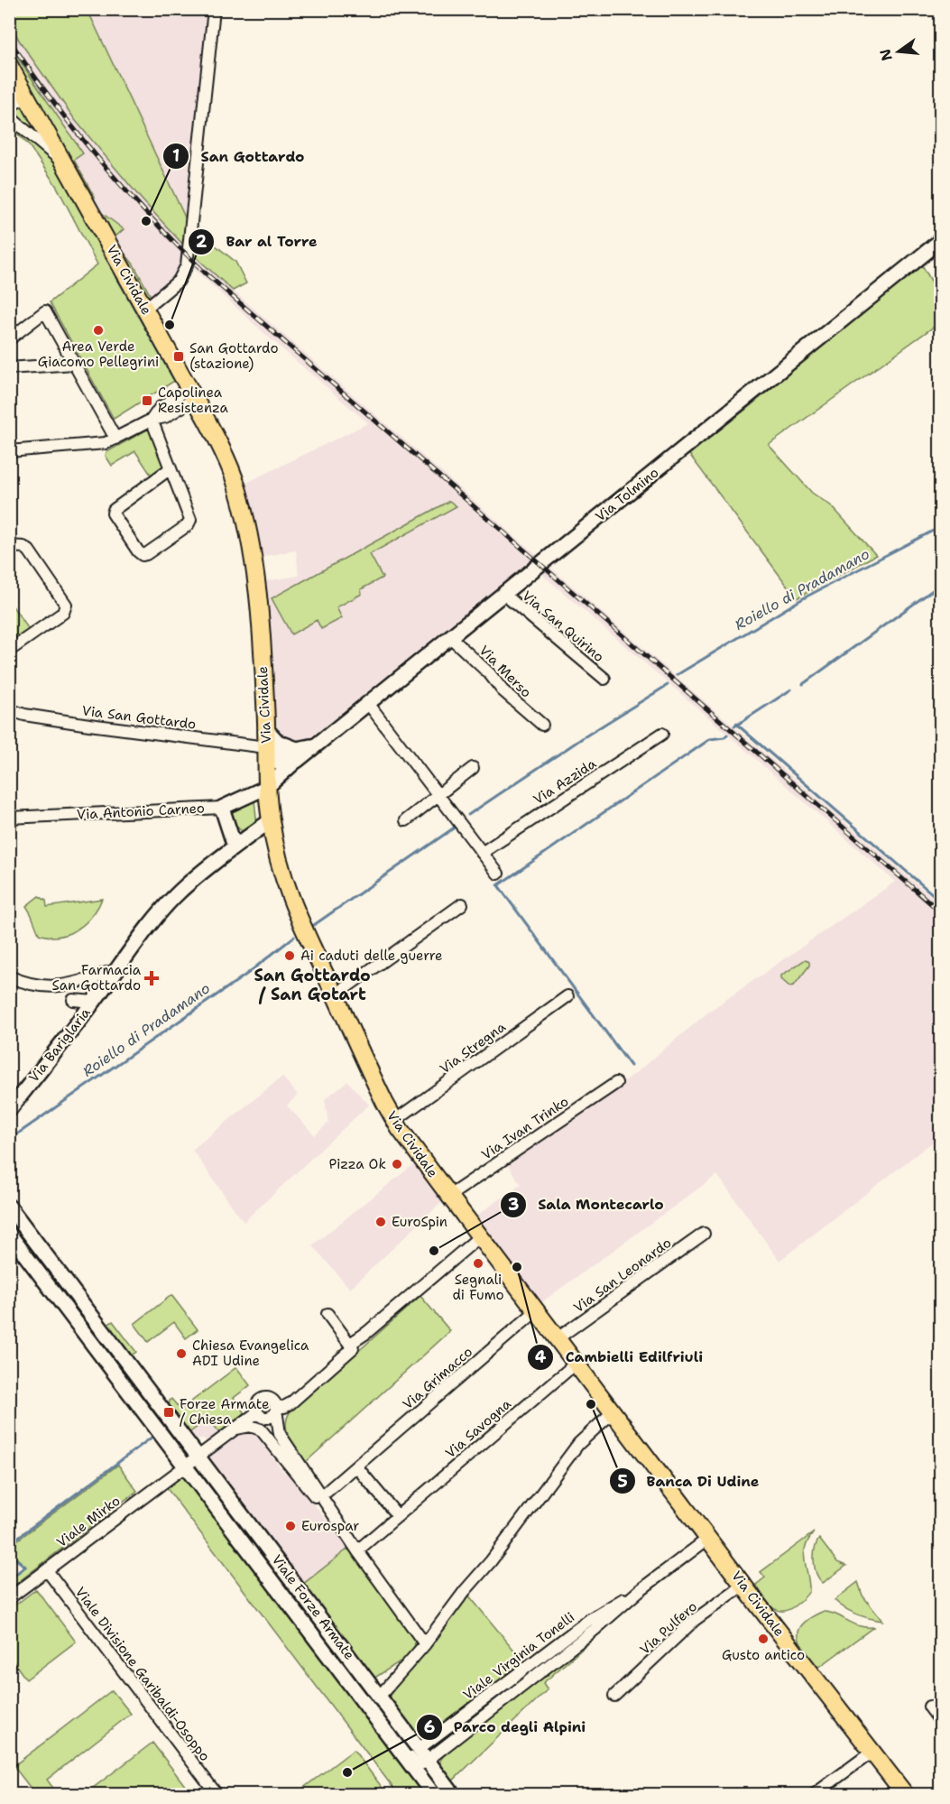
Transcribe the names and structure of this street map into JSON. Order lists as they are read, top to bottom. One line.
{"streets":{"main road":["Via Cividale"],"street":["Via Tolmino","Via San Quirino","Via Merso","Via San Gottardo","Via Azzida","Via Antonio Carneo","Via Bariglaria","Via Stregna","Via Ivan Trinko","Via San Leonardo","Via Grimacco","Via Savogna","Viale Mirko","Viale Forze Armate","Via Pulfero","Viale Virginia Tonelli","Viale Divisione Garibaldi-Osoppo"]},"crossings":[["Via Cividale","Via Tolmino"],["Via Cividale","Via San Gottardo"],["Via Cividale","Via Antonio Carneo"],["Via Cividale","Via Bariglaria"],["Via Cividale","Via Stregna"],["Via Cividale","Via Ivan Trinko"],["Via Cividale","Via San Leonardo"],["Via Cividale","Via Grimacco"],["Via Cividale","Via Savogna"],["Via Cividale","Via Pulfero"],["Via Cividale","Viale Virginia Tonelli"],["Via Tolmino","Via San Quirino"],["Via Tolmino","Via Merso"],["Via Tolmino","Via San Gottardo"],["Via Tolmino","Via Antonio Carneo"],["Viale Mirko","Viale Forze Armate"],["Viale Mirko","Viale Divisione Garibaldi-Osoppo"],["Viale Forze Armate","Viale Virginia Tonelli"]],"districts":["San Gottardo / San Gotart"],"water":["Roiello di Pradamano"],"places":{"other":["San Gottardo","Bar al Torre","Area Verde Giacomo Pellegrini","Ai caduti delle guerre","Pizza Ok","EuroSpin","Sala Montecarlo","Segnali di Fumo","Cambielli Edilfriuli","Chiesa Evangelica ADI Udine","Banca Di Udine","Eurospar","Gusto antico","Parco degli Alpini"],"transit":["San Gottardo (stazione)","Capolinea Resistenza","Forze Armate / Chiesa"],"health":["Farmacia San Gottardo"]},"north":"left"}
